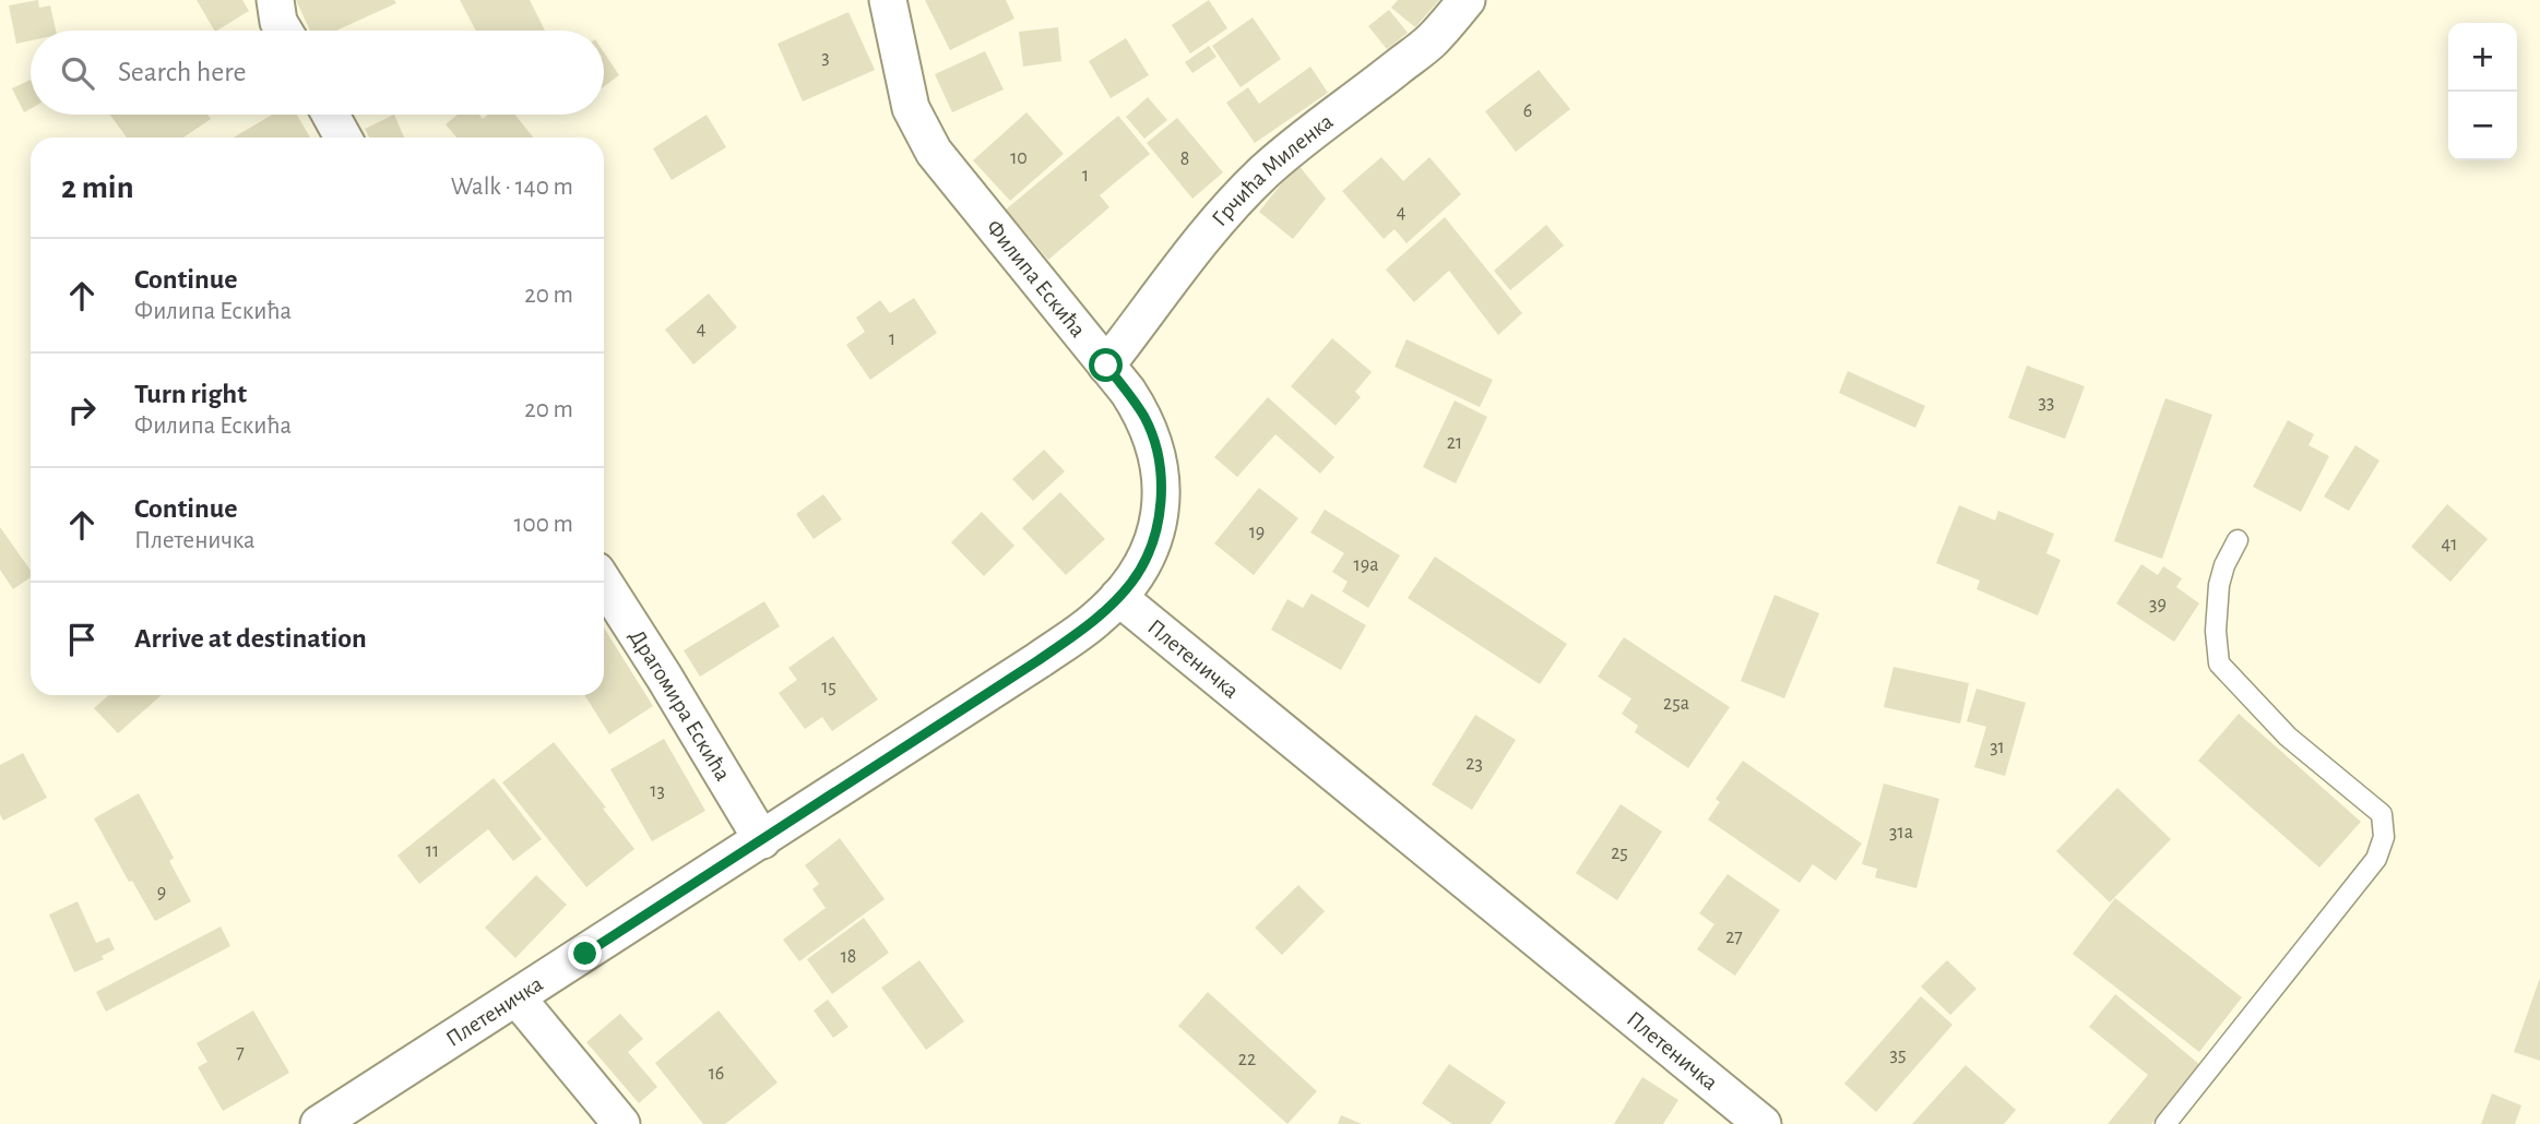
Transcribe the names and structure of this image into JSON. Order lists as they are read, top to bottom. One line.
{"streets":{"street":["Грчића Миленка","Филипа Ескића","Плетеничка","Драгомира Ескића"]},"crossings":[["Грчића Миленка","Филипа Ескића"],["Филипа Ескића","Плетеничка"],["Плетеничка","Драгомира Ескића"]],"house_numbers":["3","6","10","8","1","4","4","1","33","21","19","41","19a","39","15","25a","31","23","13","31a","11","25","9","27","18","7","35","22","16"],"page":{"map_buttons":["+","−"],"search":"Search here","heading":["2 min","Walk · 140 m"],"list":[["Continue","Филипа Ескића","20 m"],["Turn right","Филипа Ескића","20 m"],["Continue","Плетеничка","100 m"],"Arrive at destination"]}}
